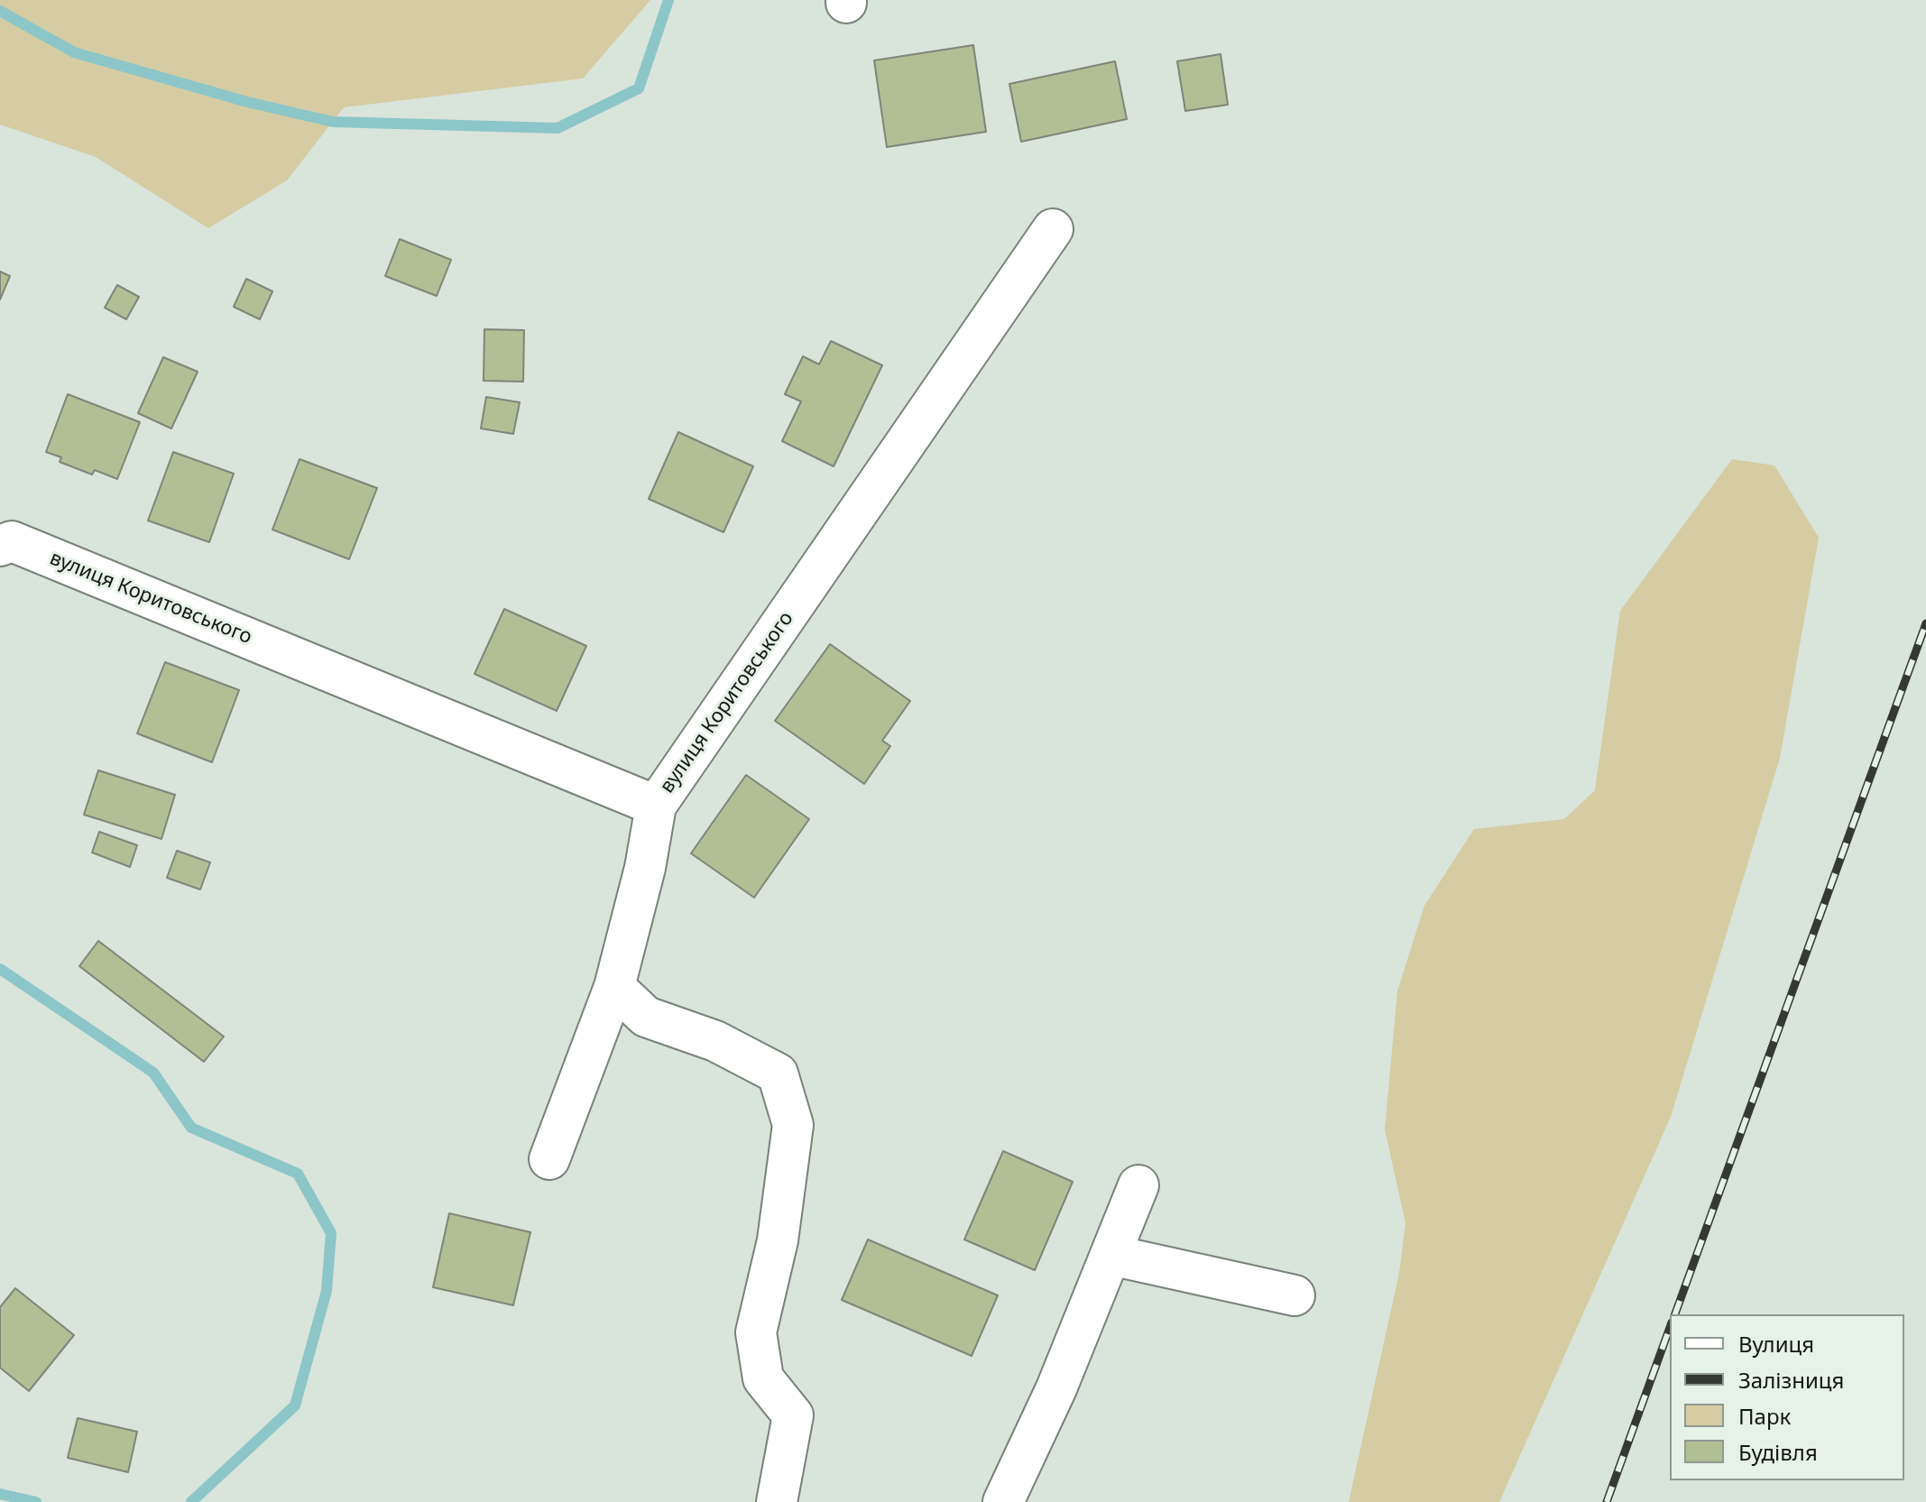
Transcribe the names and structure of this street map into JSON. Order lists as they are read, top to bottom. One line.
{"streets":{"street":["вулиця Коритовського"]},"legend":["Вулиця","Залізниця","Парк","Будівля"]}
